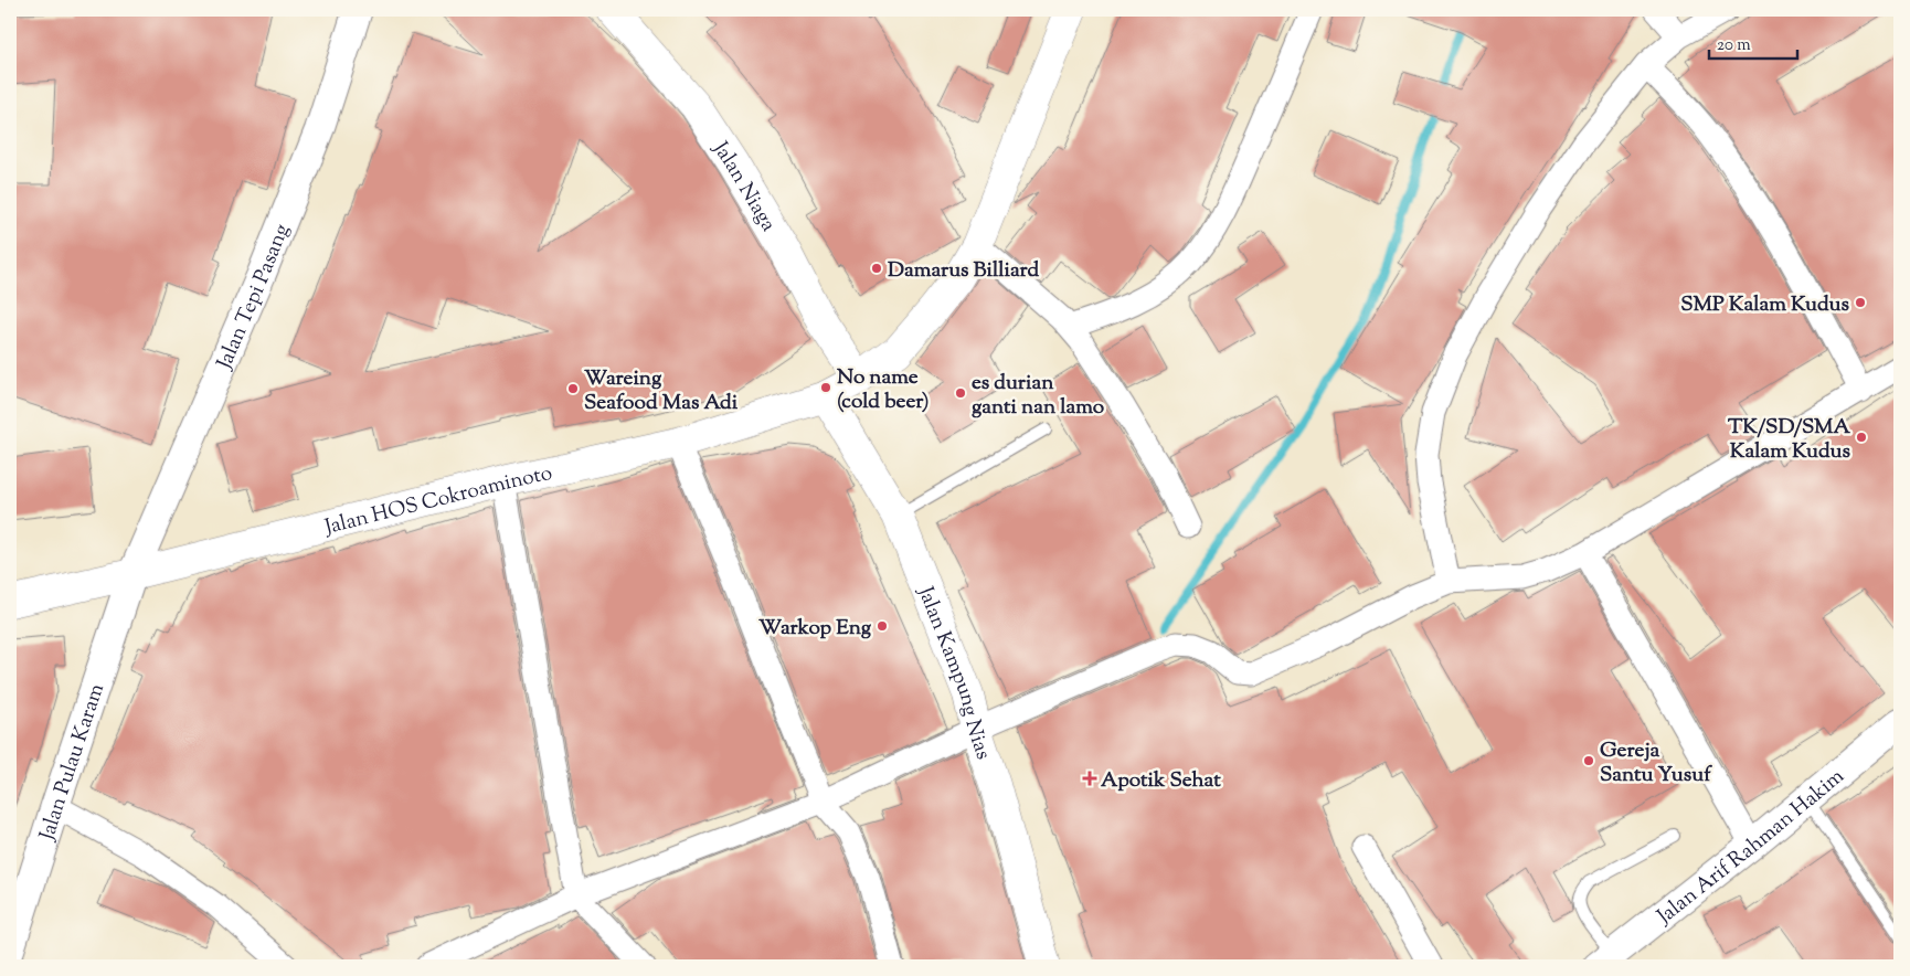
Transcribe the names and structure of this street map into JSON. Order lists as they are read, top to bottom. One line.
{"streets":{"main road":["Jalan Niaga","Jalan HOS Cokroaminoto","Jalan Kampung Nias"],"street":["Jalan Tepi Pasang","Jalan Pulau Karam","Jalan Arif Rahman Hakim"]},"crossings":[["Jalan Niaga","Jalan HOS Cokroaminoto"],["Jalan Tepi Pasang","Jalan HOS Cokroaminoto"],["Jalan Tepi Pasang","Jalan Pulau Karam"],["Jalan HOS Cokroaminoto","Jalan Kampung Nias"],["Jalan HOS Cokroaminoto","Jalan Pulau Karam"]],"places":{"other":["Damarus Billiard","SMP Kalam Kudus","No name (cold beer)","Wareing Seafood Mas Adi","es durian ganti nan lamo","TK/SD/SMA Kalam Kudus","Warkop Eng","Gereja Santu Yusuf"],"health":["Apotik Sehat"]},"scale_bar":"20 m"}
